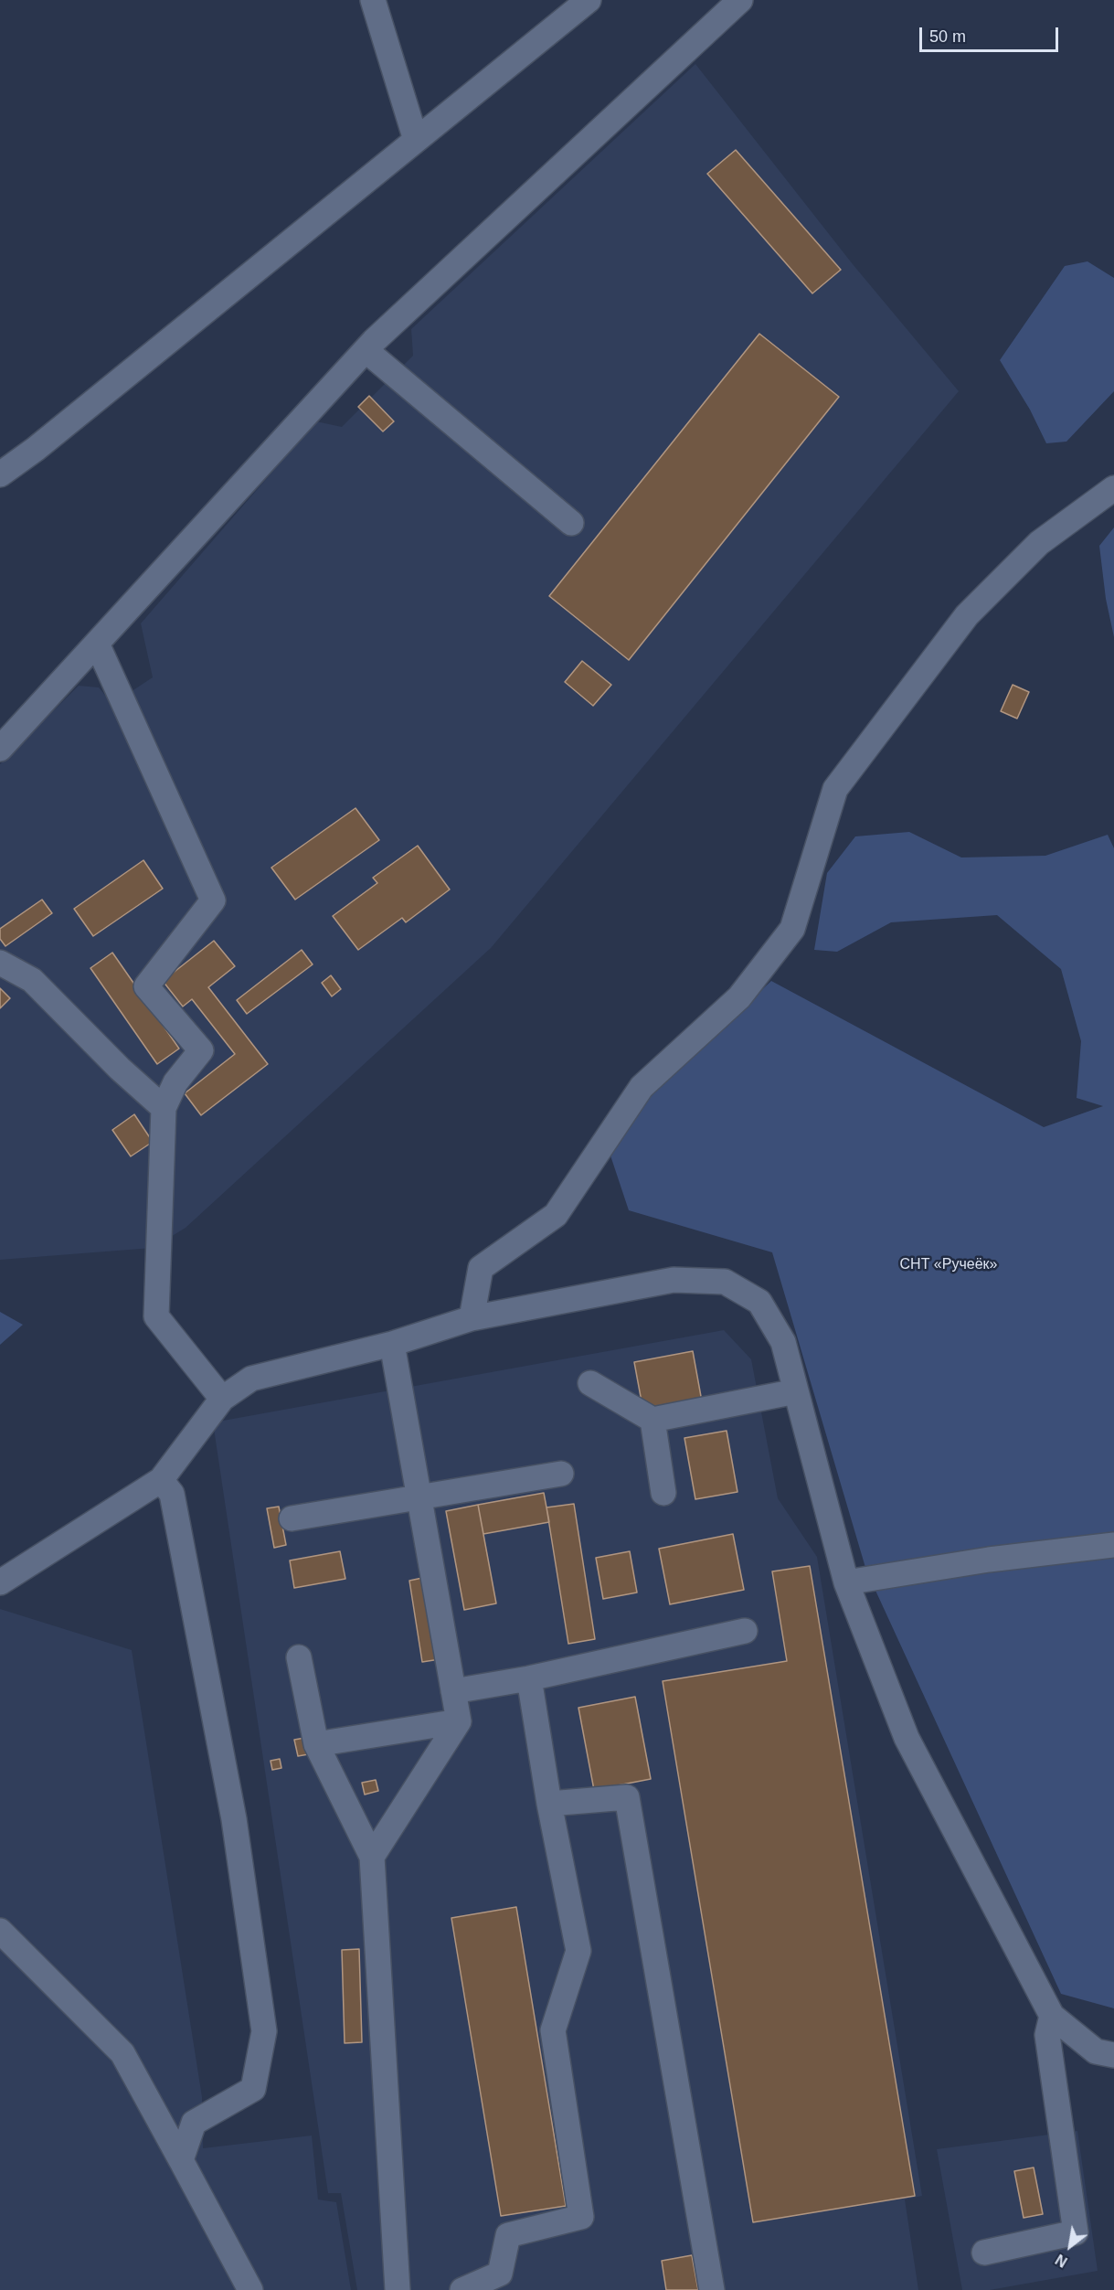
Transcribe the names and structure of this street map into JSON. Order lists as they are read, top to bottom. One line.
{"parks":["СНТ «Ручеёк»"],"scale_bar":"50 m","north":"bottom left"}
